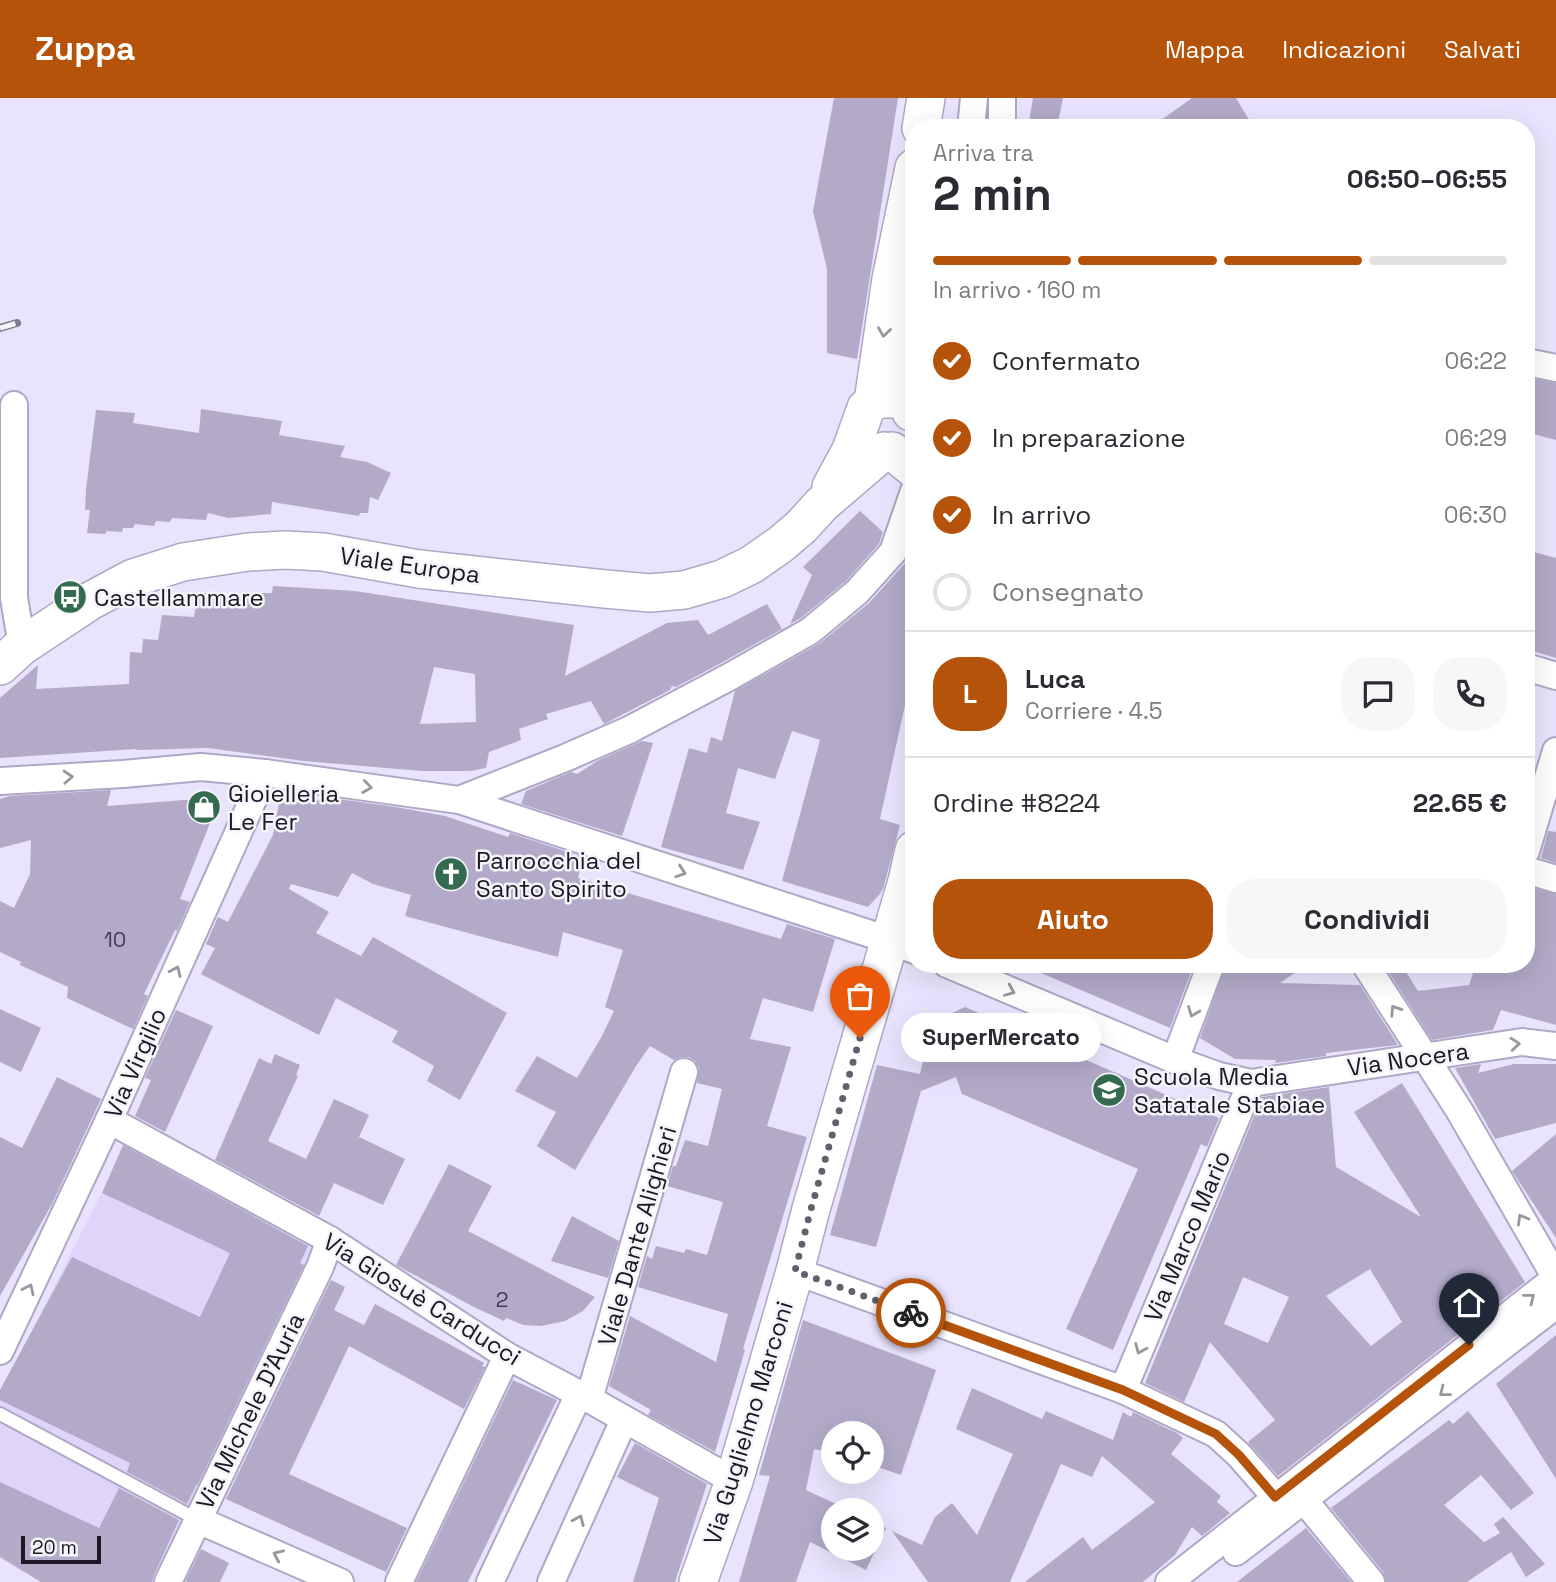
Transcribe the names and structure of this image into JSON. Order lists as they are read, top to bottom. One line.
{"streets":{"main road":["Viale Europa","Via Guglielmo Marconi"],"street":["Via Nocera","Via Virgilio","Viale Dante Alighieri","Via Marco Mario","Via Giosuè Carducci","Via Michele D'Auria"]},"crossings":[["Via Nocera","Via Marco Mario"],["Via Virgilio","Via Giosuè Carducci"],["Viale Dante Alighieri","Via Giosuè Carducci"],["Via Giosuè Carducci","Via Michele D'Auria"],["Via Giosuè Carducci","Via Guglielmo Marconi"]],"one_way":["Via Nocera","Via Virgilio","Via Marco Mario"],"places":{"bus stop":["Castellammare"],"shop":["Gioielleria Le Fer"],"church":["Parrocchia del Santo Spirito"],"other":["SuperMercato"],"school or university":["Scuola Media Satatale Stabiae"]},"house_numbers":["10","2"],"scale_bar":"20 m","page":{"header":"Zuppa","nav":["Mappa","Indicazioni","Salvati"],"heading":["2 min","Arriva tra","06:50–06:55"],"panel":["Luca","Corriere · 4.5","Ordine #8224","22.65 €"],"bar":"In arrivo · 160 m","list":[["Confermato","06:22"],["In preparazione","06:29"],["In arrivo","06:30"],"Consegnato"],"round":"L","buttons":["Aiuto","Condividi"],"bubble":"SuperMercato","scale":"20 m"}}
